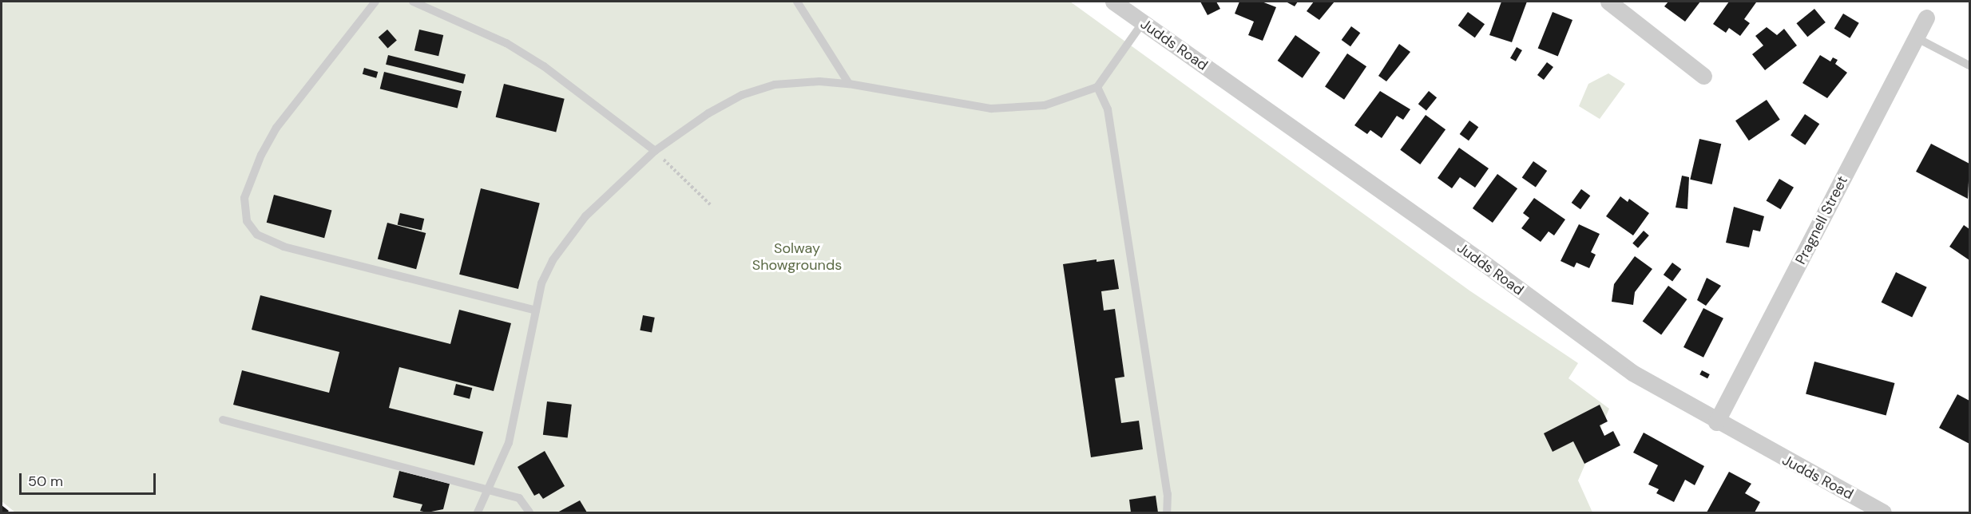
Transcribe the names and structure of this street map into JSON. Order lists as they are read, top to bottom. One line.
{"streets":{"street":["Judds Road","Pragnell Street"]},"crossings":[["Judds Road","Pragnell Street"]],"parks":["Solway Showgrounds"],"scale_bar":"50 m"}
